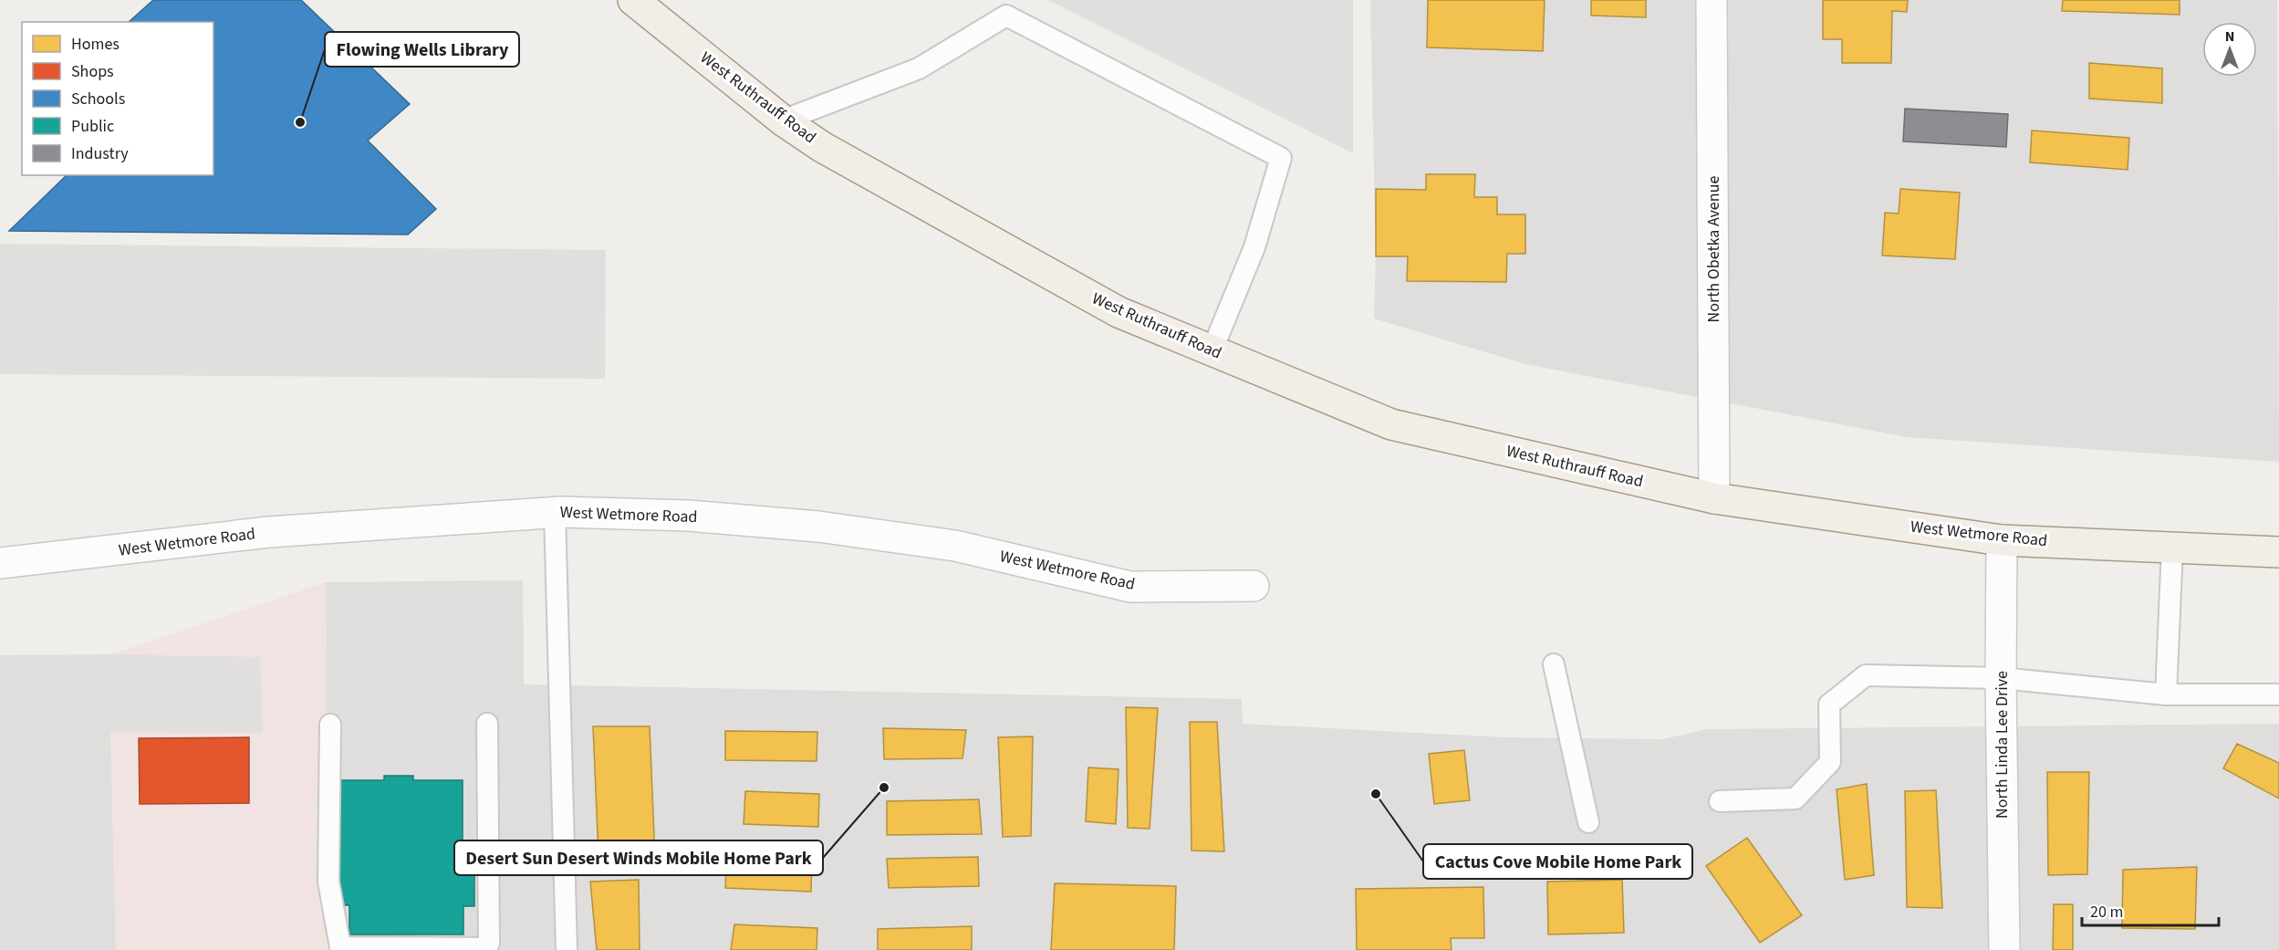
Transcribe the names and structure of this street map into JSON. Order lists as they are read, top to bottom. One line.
{"streets":{"main road":["West Ruthrauff Road","West Wetmore Road"],"street":["North Obetka Avenue","North Linda Lee Drive"]},"crossings":[["West Ruthrauff Road","North Obetka Avenue"],["West Ruthrauff Road","West Wetmore Road"],["North Obetka Avenue","West Wetmore Road"],["West Wetmore Road","North Linda Lee Drive"]],"places":["Flowing Wells Library","Desert Sun Desert Winds Mobile Home Park","Cactus Cove Mobile Home Park"],"legend":["Homes","Shops","Schools","Public","Industry"],"scale_bar":"20 m","north":"top"}
